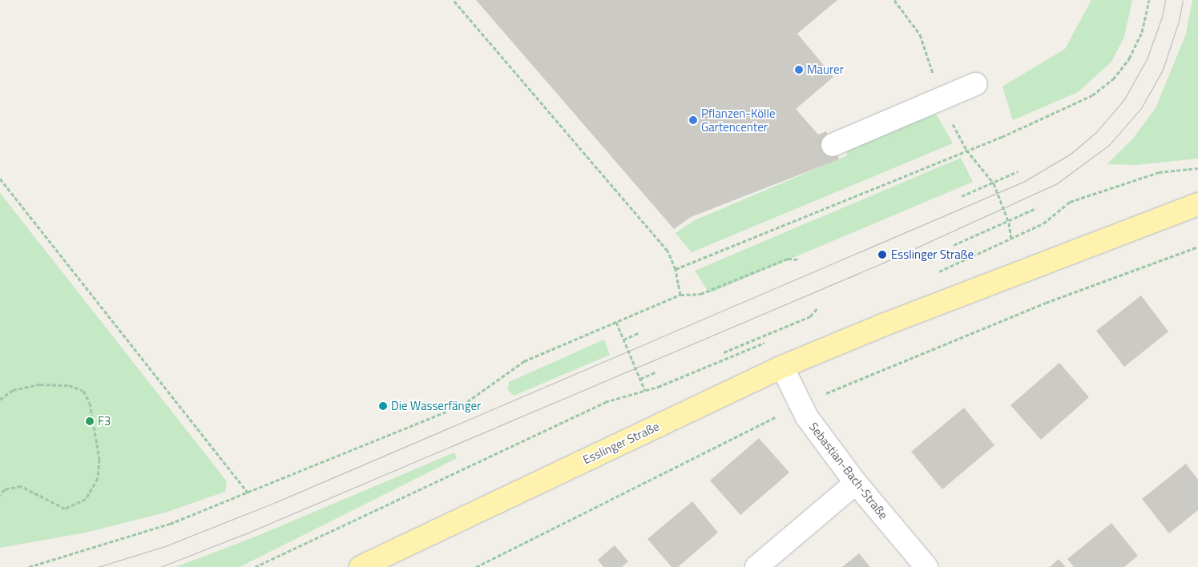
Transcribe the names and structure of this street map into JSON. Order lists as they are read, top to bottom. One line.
{"streets":{"main road":["Esslinger Straße"],"street":["Sebastian-Bach-Straße"]},"crossings":[["Esslinger Straße","Sebastian-Bach-Straße"]],"places":["Maurer","Pflanzen-Kölle Gartencenter","Esslinger Straße","Die Wasserfänger","F3"]}
